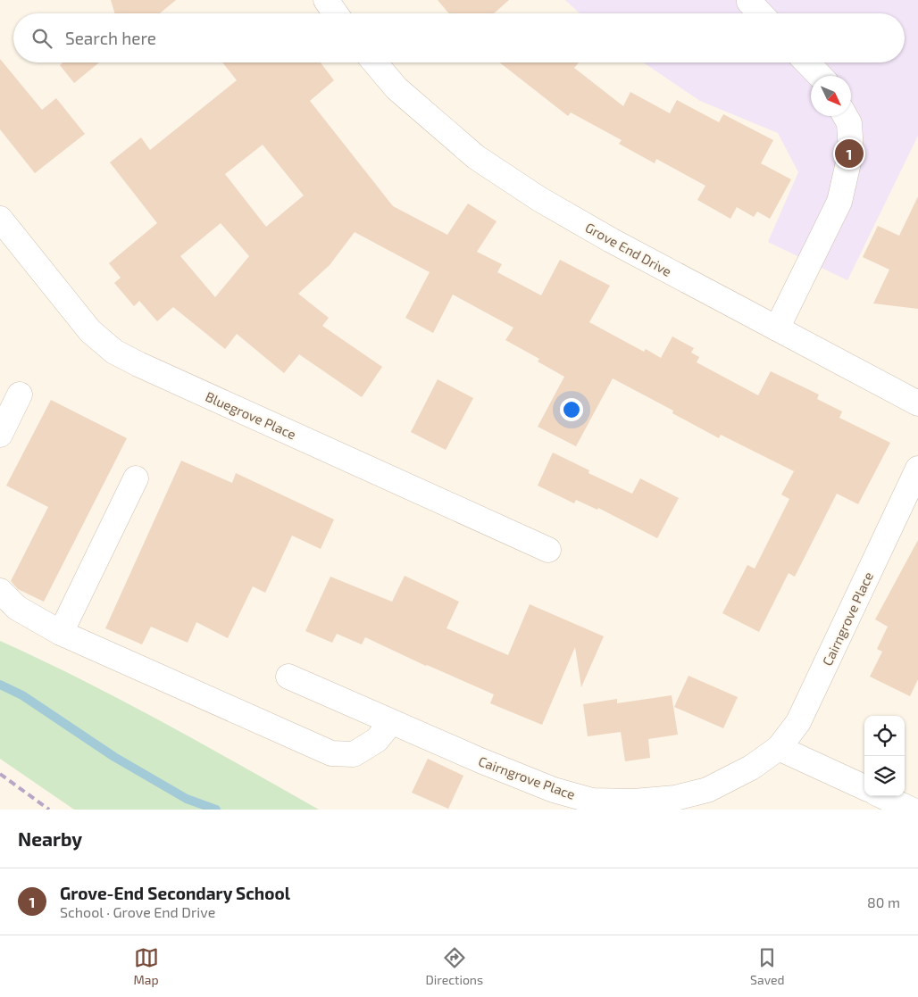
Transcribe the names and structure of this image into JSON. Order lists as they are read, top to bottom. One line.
{"streets":{"street":["Grove End Drive","Bluegrove Place","Cairngrove Place"]},"north":"bottom right","page":{"search":"Search here","pins":"1","heading":"Nearby","list":[{"mark":"1","name":"Grove-End Secondary School","note":"School · Grove End Drive","value":"80 m"}],"nav":["Map","Directions","Saved"]}}
